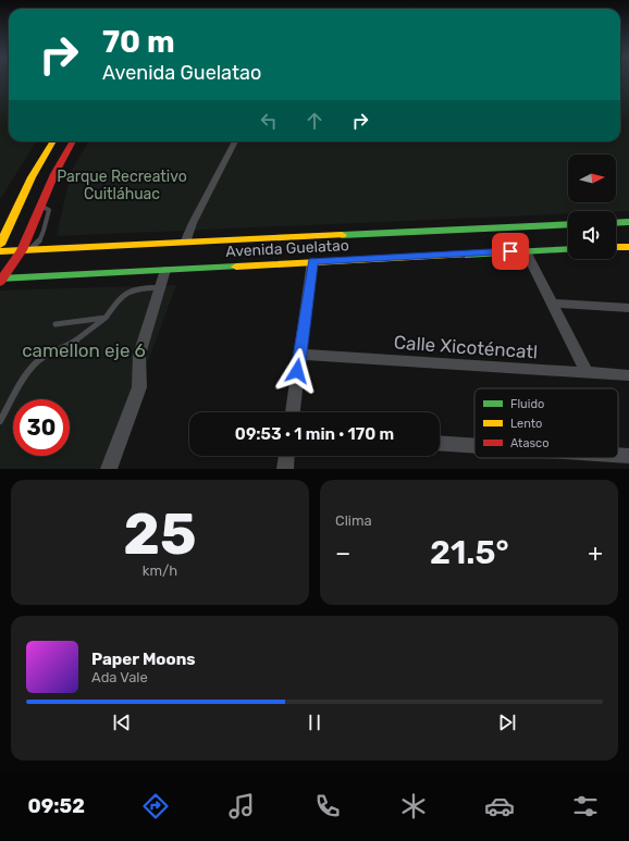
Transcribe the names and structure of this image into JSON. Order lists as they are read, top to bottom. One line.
{"streets":{"main road":["Avenida Guelatao"],"street":["Calle Xicoténcatl"]},"parks":["Parque Recreativo Cuitláhuac","camellon eje 6"],"legend":["Fluido","Lento","Atasco"],"north":"right","page":{"turn":["70 m","Avenida Guelatao"],"limit":"30","trip":"09:53 · 1 min · 170 m","tile":[["25","km/h"],"Clima"],"heat":["−","21.5°","+"],"song":["Paper Moons","Ada Vale"],"tabs":"09:52"}}
